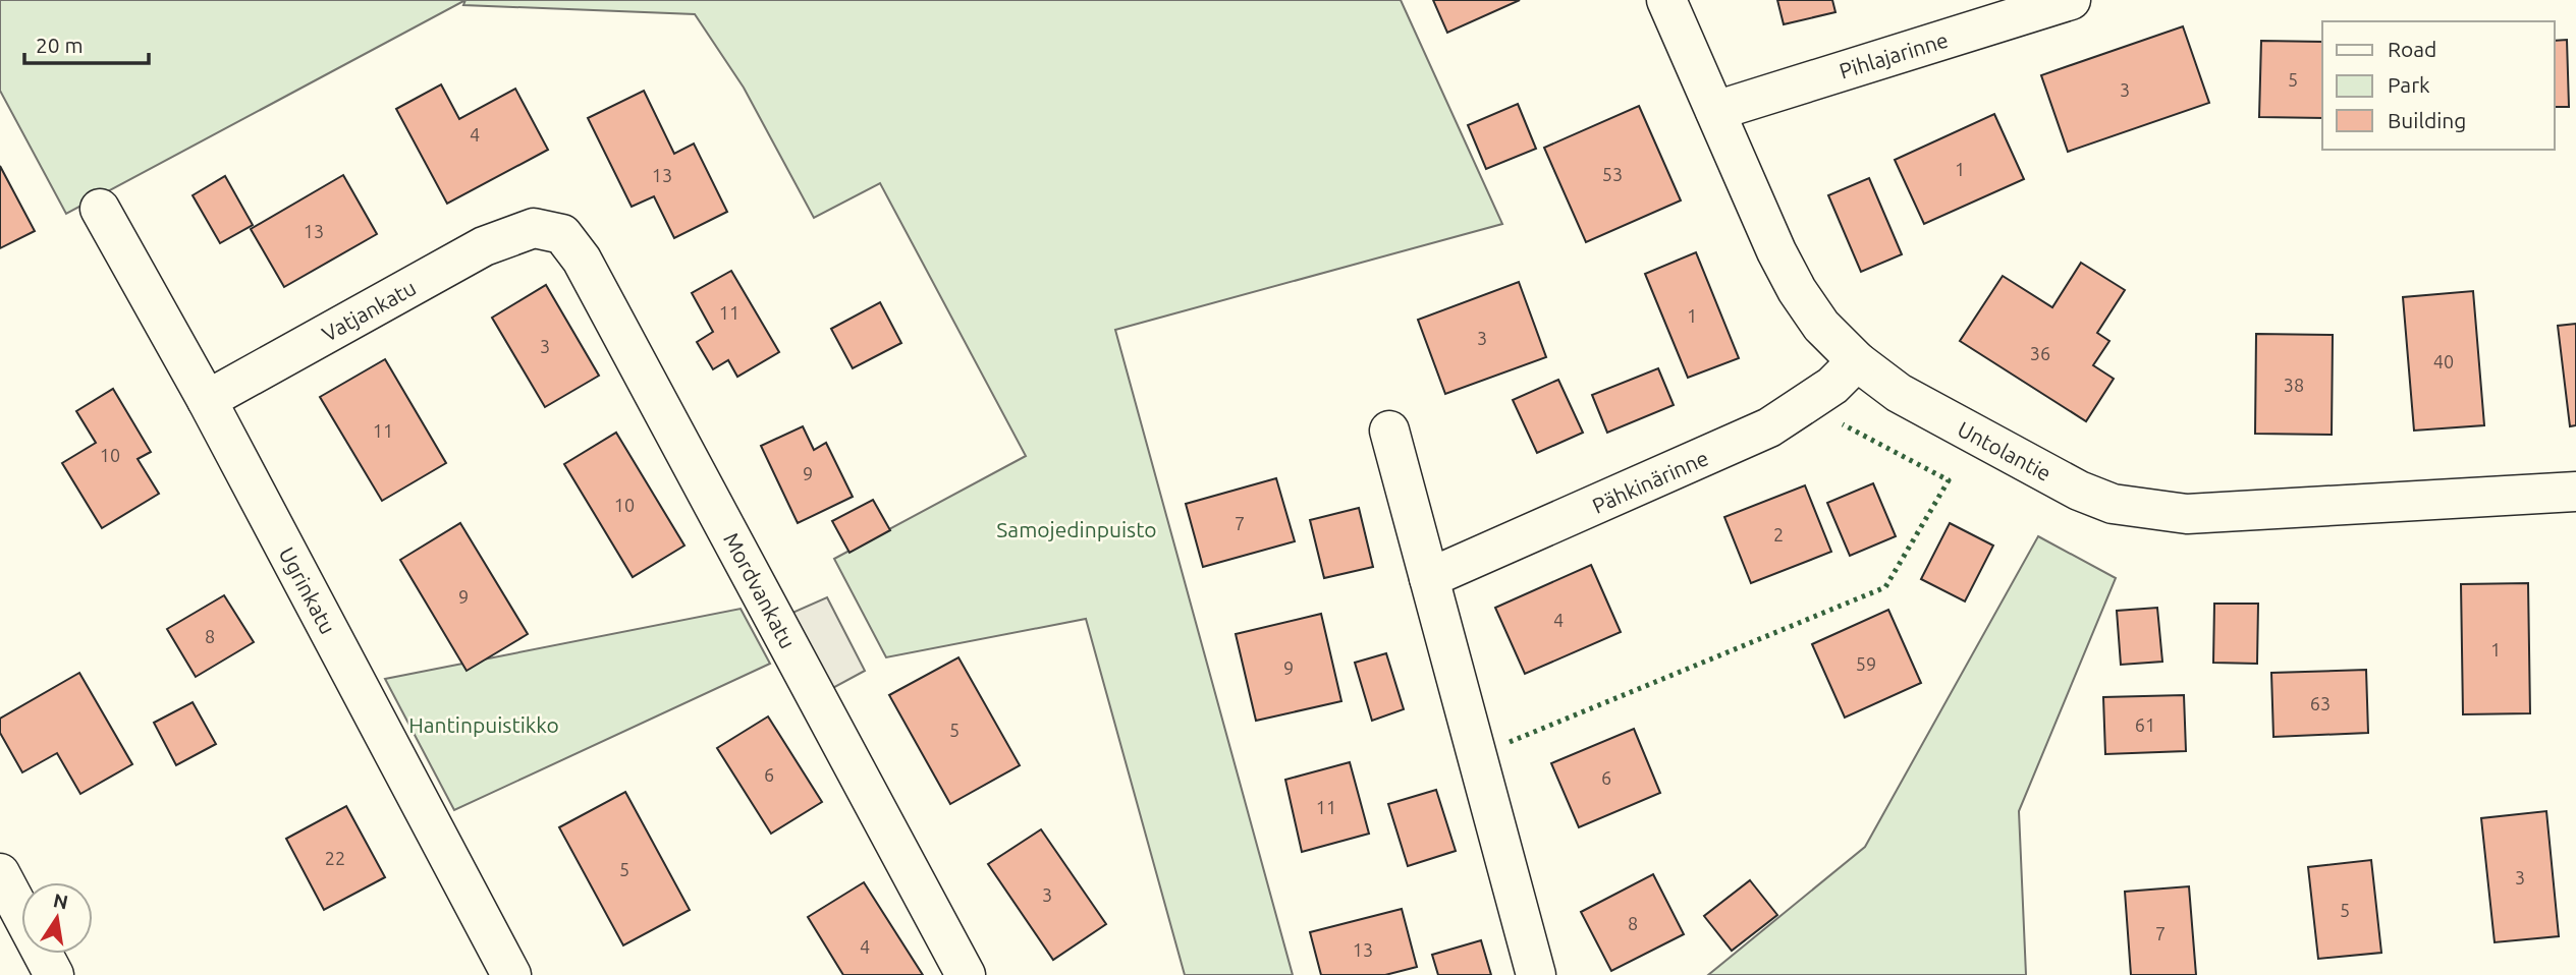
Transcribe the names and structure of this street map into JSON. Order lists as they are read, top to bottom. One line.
{"streets":{"street":["Pihlajarinne","Vatjankatu","Untolantie","Pähkinärinne","Ugrinkatu","Mordvankatu"]},"crossings":[["Pihlajarinne","Untolantie"],["Vatjankatu","Ugrinkatu"],["Vatjankatu","Mordvankatu"],["Untolantie","Pähkinärinne"]],"parks":["Samojedinpuisto","Hantinpuistikko"],"house_numbers":["5","3","4","1","53","13","13","11","1","3","3","36","40","38","11","10","9","10","7","2","9","4","8","1","59","9","63","61","5","6","6","11","22","5","3","3","5","8","7","4","13"],"legend":["Road","Park","Building"],"scale_bar":"20 m","north":"top"}
